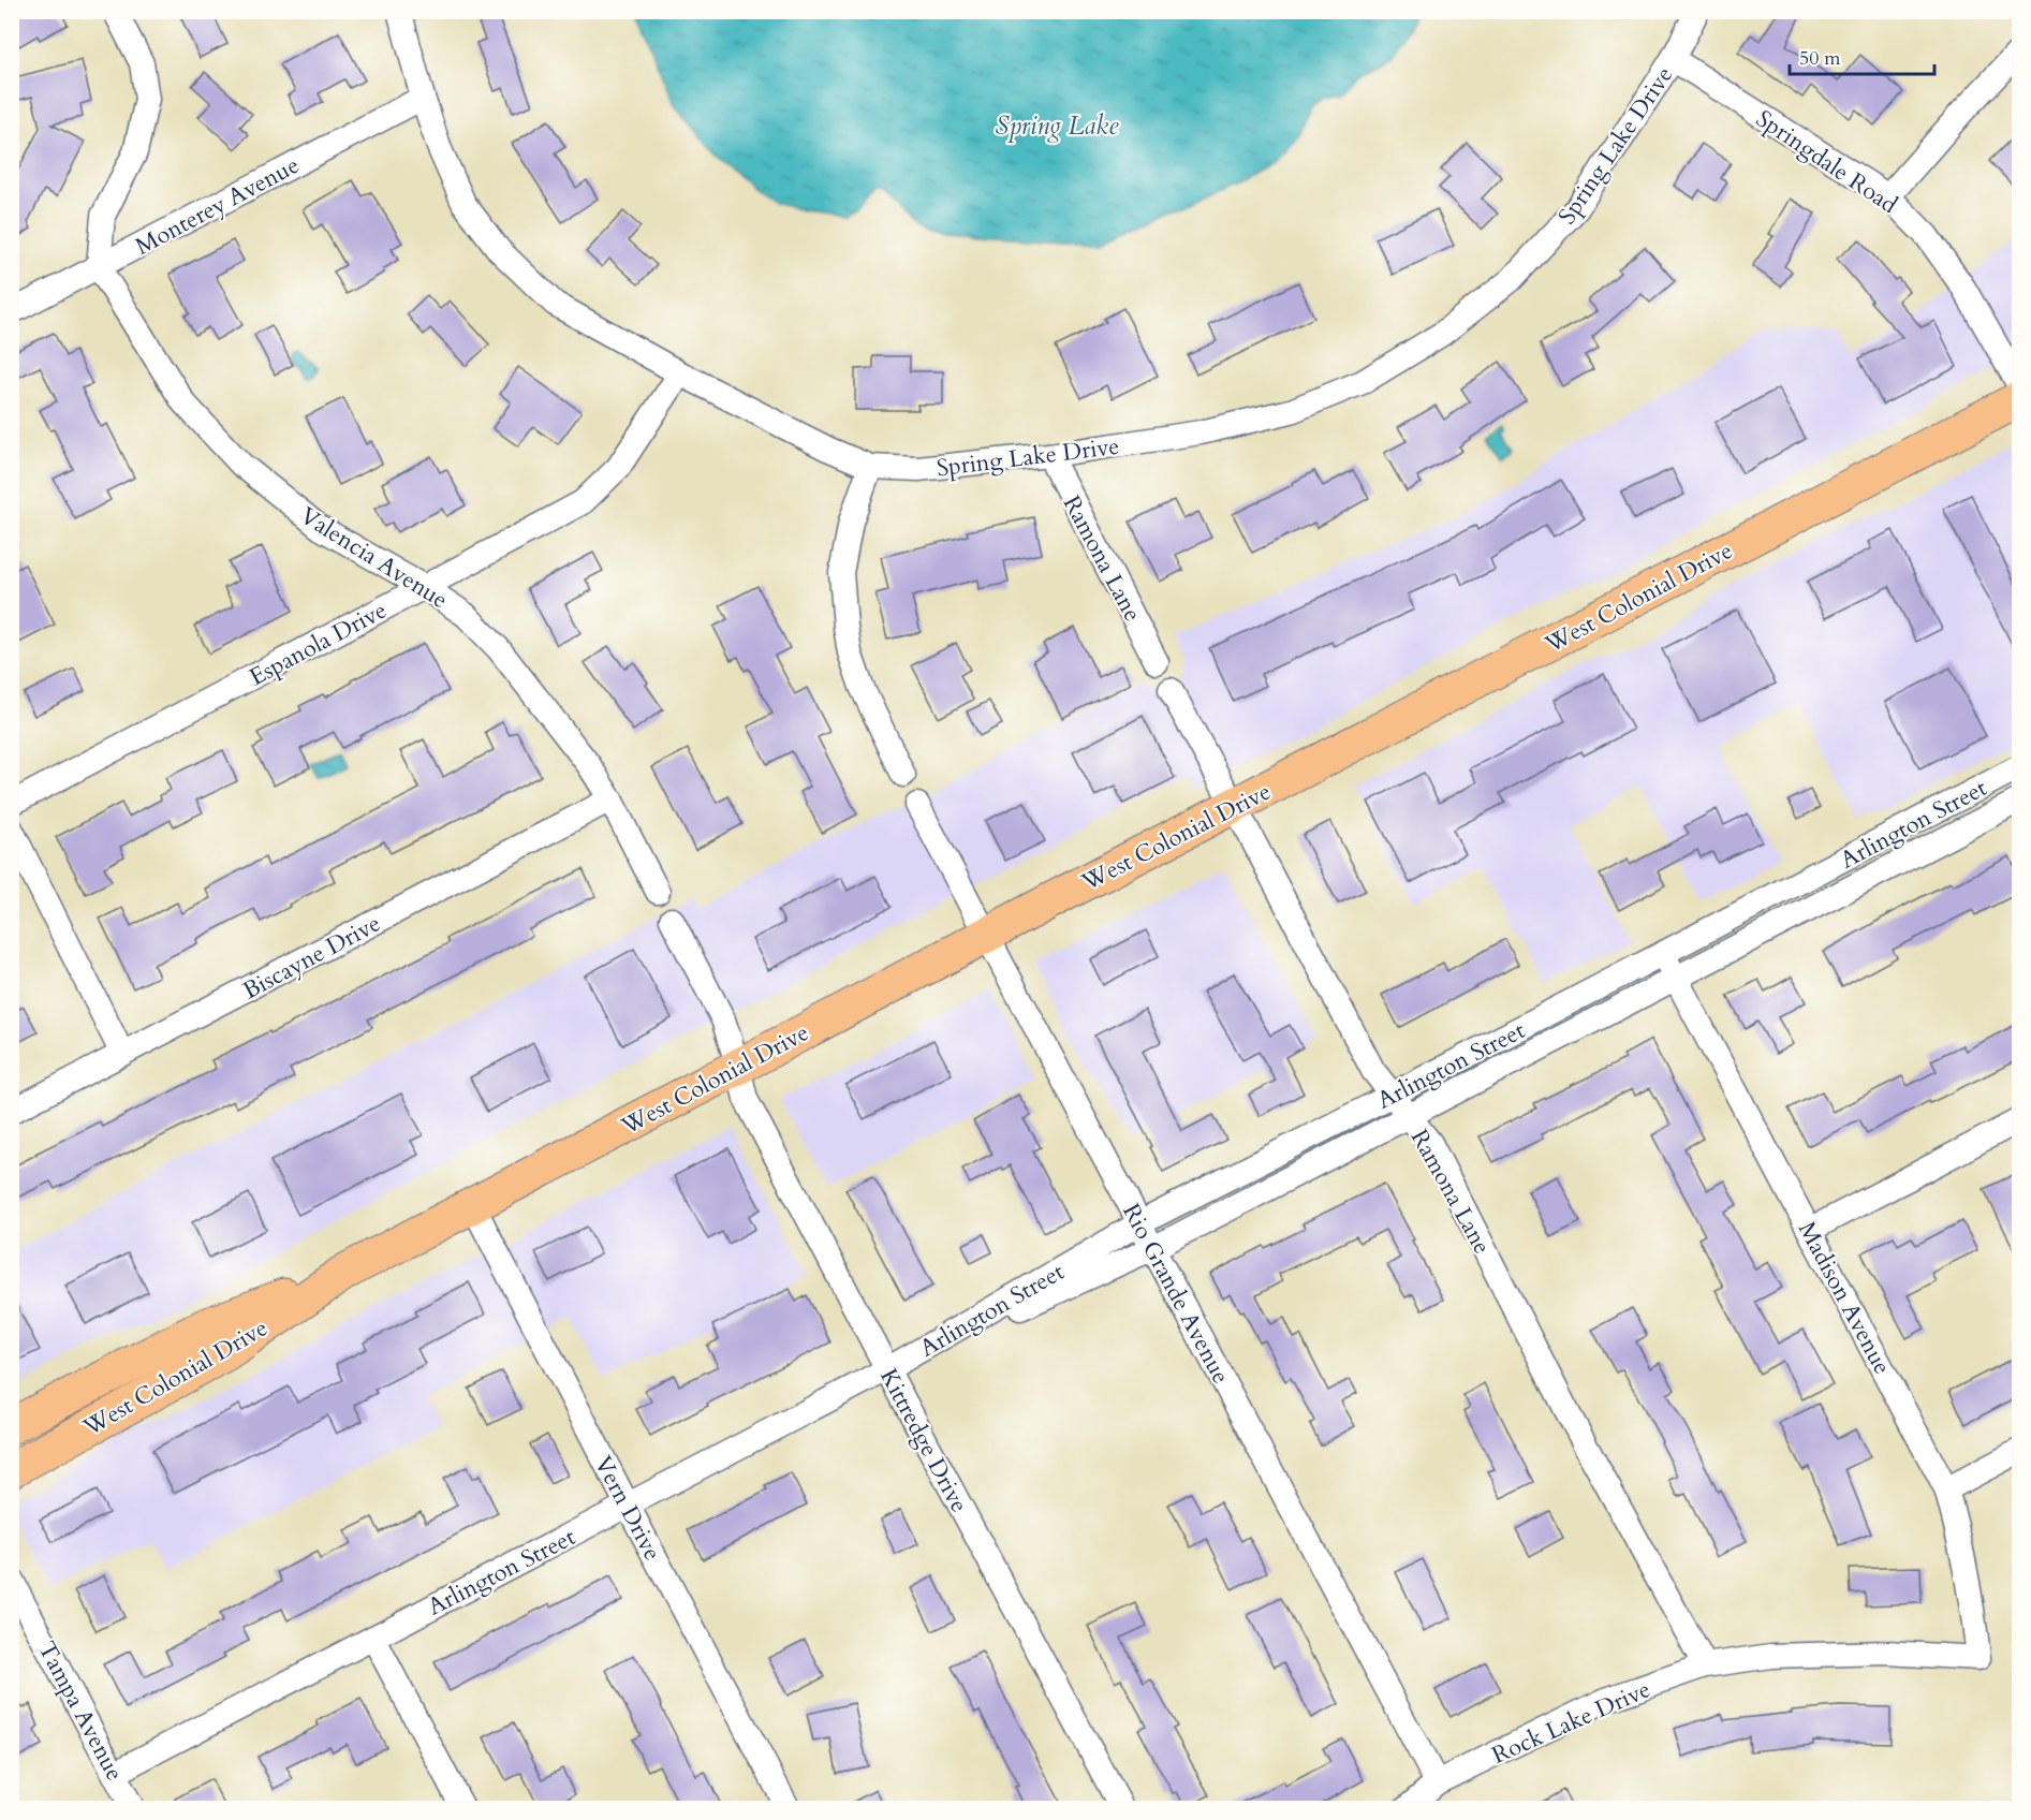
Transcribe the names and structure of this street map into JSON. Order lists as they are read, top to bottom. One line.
{"streets":{"highway":["West Colonial Drive"],"street":["Spring Lake Drive","Springdale Road","Monterey Avenue","Valencia Avenue","Ramona Lane","Espanola Drive","Arlington Street","Biscayne Drive","Rio Grande Avenue","Madison Avenue","Kittredge Drive","Vern Drive","Tampa Avenue","Rock Lake Drive"]},"crossings":[["Spring Lake Drive","Springdale Road"],["Spring Lake Drive","Monterey Avenue"],["Spring Lake Drive","Ramona Lane"],["Spring Lake Drive","Espanola Drive"],["Monterey Avenue","Valencia Avenue"],["Valencia Avenue","Espanola Drive"],["Valencia Avenue","Biscayne Drive"],["Ramona Lane","West Colonial Drive"],["Ramona Lane","Arlington Street"],["Ramona Lane","Rock Lake Drive"],["West Colonial Drive","Rio Grande Avenue"],["West Colonial Drive","Kittredge Drive"],["West Colonial Drive","Vern Drive"],["Arlington Street","Rio Grande Avenue"],["Arlington Street","Madison Avenue"],["Arlington Street","Kittredge Drive"],["Arlington Street","Vern Drive"],["Arlington Street","Tampa Avenue"],["Rio Grande Avenue","Rock Lake Drive"],["Madison Avenue","Rock Lake Drive"]],"water":["Spring Lake"],"scale_bar":"50 m"}
